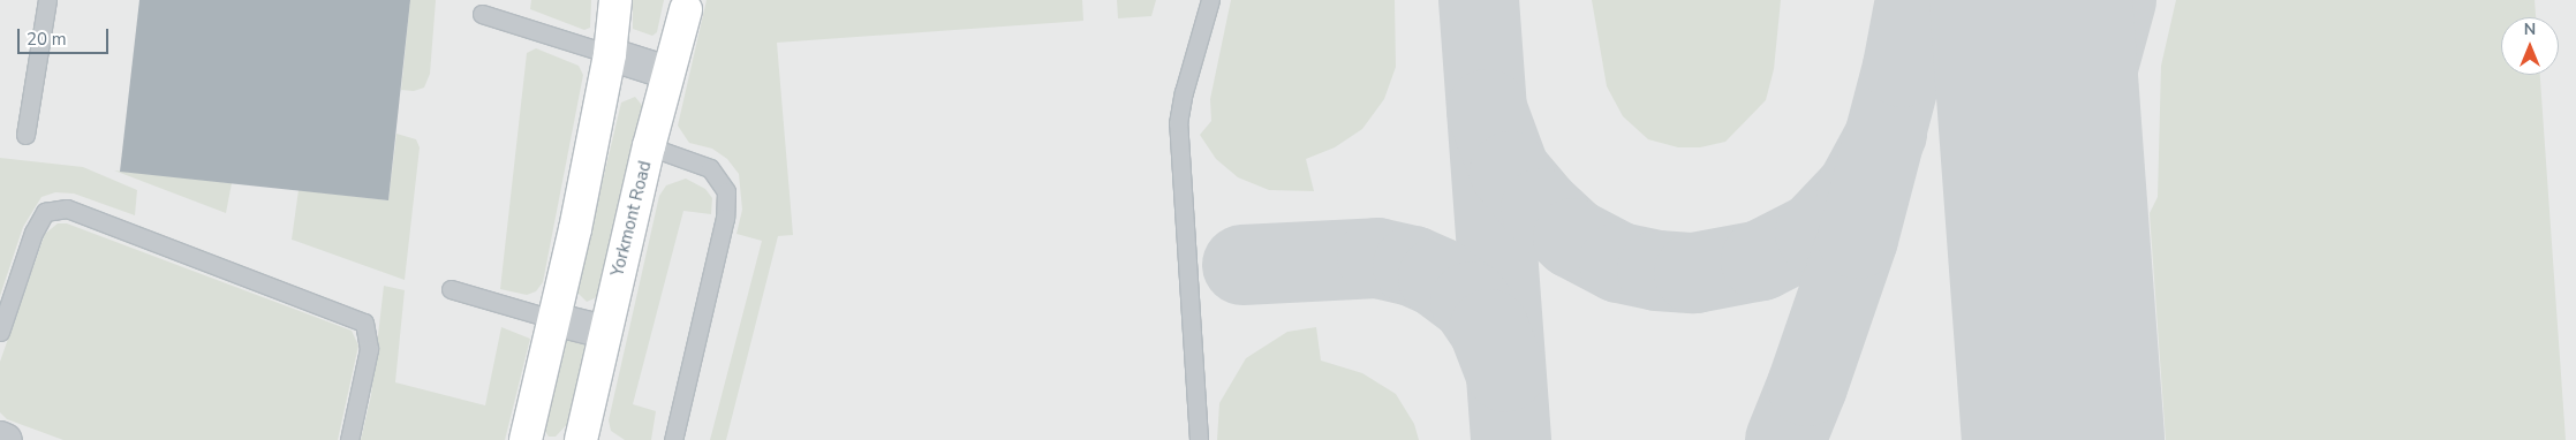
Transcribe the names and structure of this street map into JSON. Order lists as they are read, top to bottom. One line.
{"streets":{"street":["Yorkmont Road"]},"scale_bar":"20 m","north":"top"}
